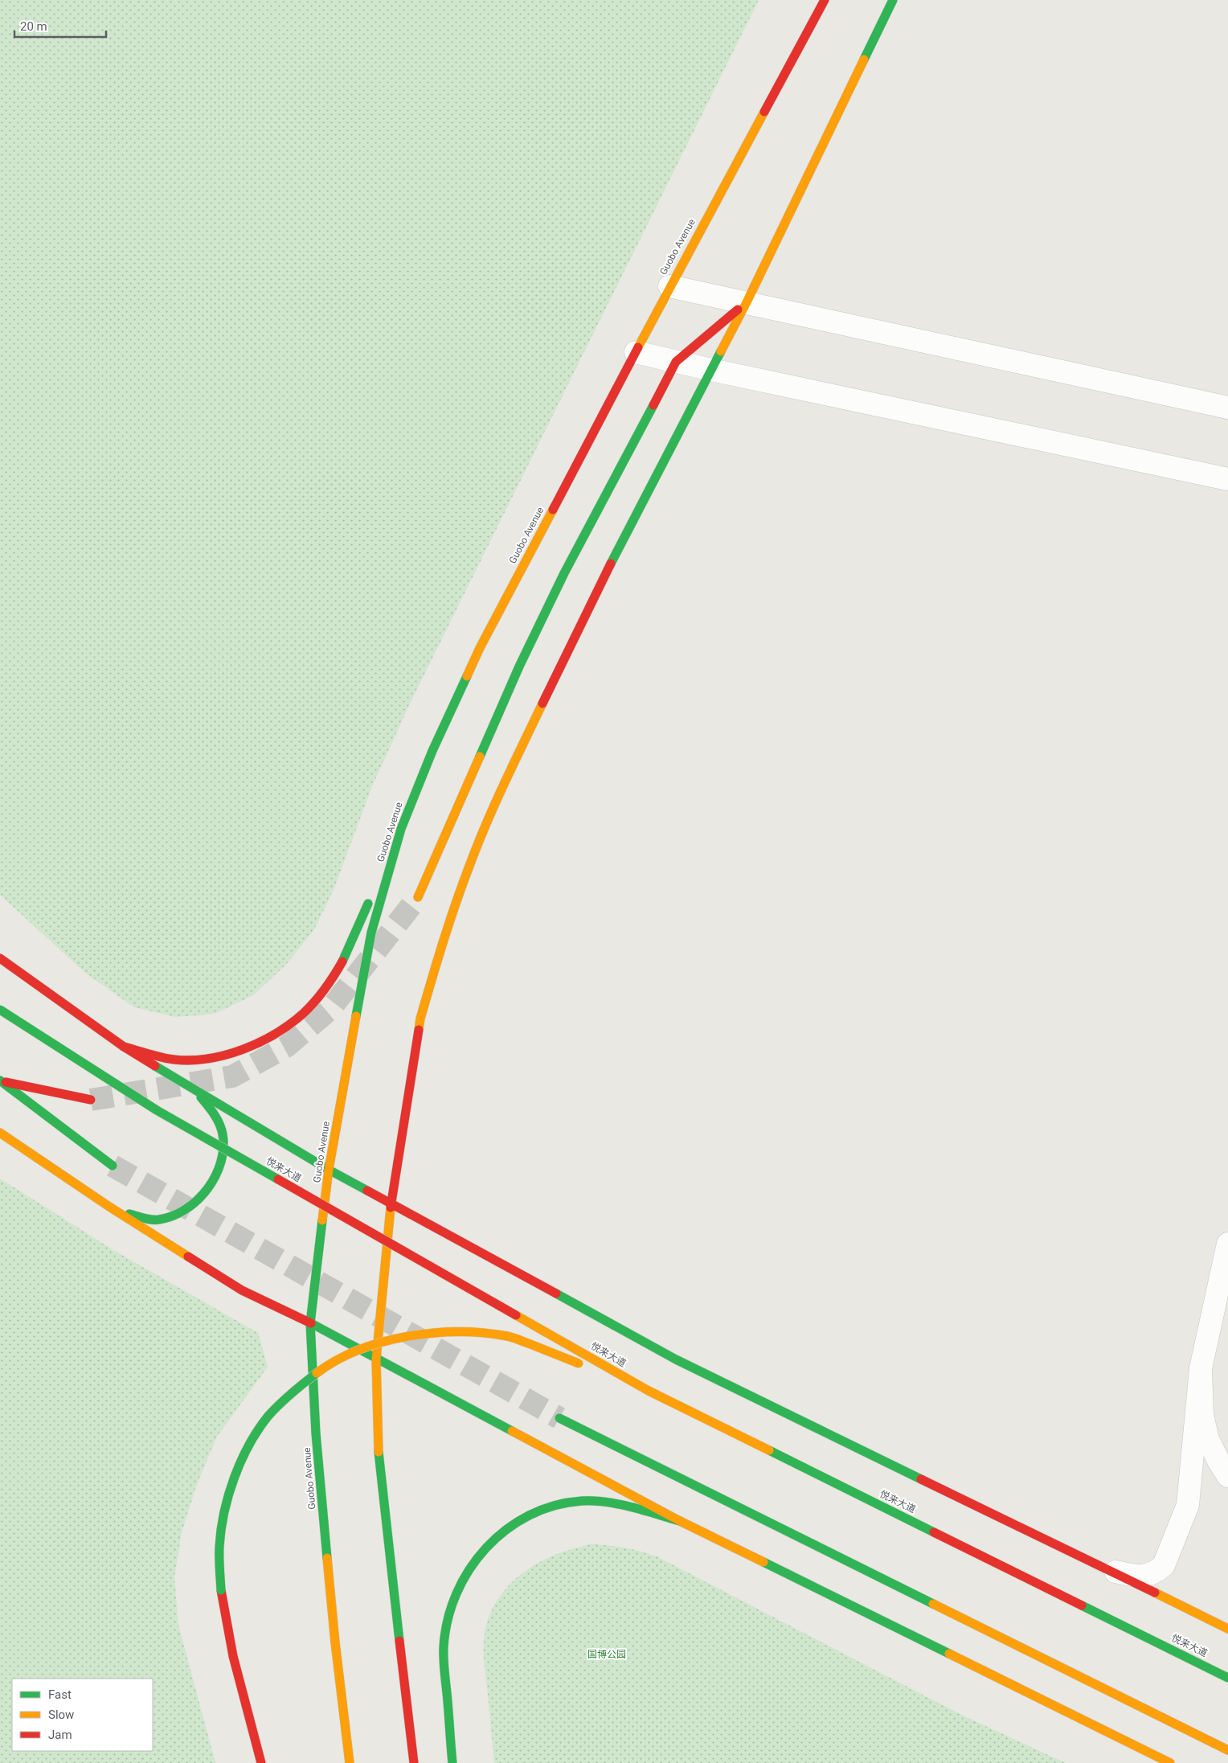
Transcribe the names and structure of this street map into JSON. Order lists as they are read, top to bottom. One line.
{"streets":{"main road":["Guobo Avenue","悦来大道"]},"parks":["国博公园"],"legend":["Fast","Slow","Jam"],"scale_bar":"20 m"}
